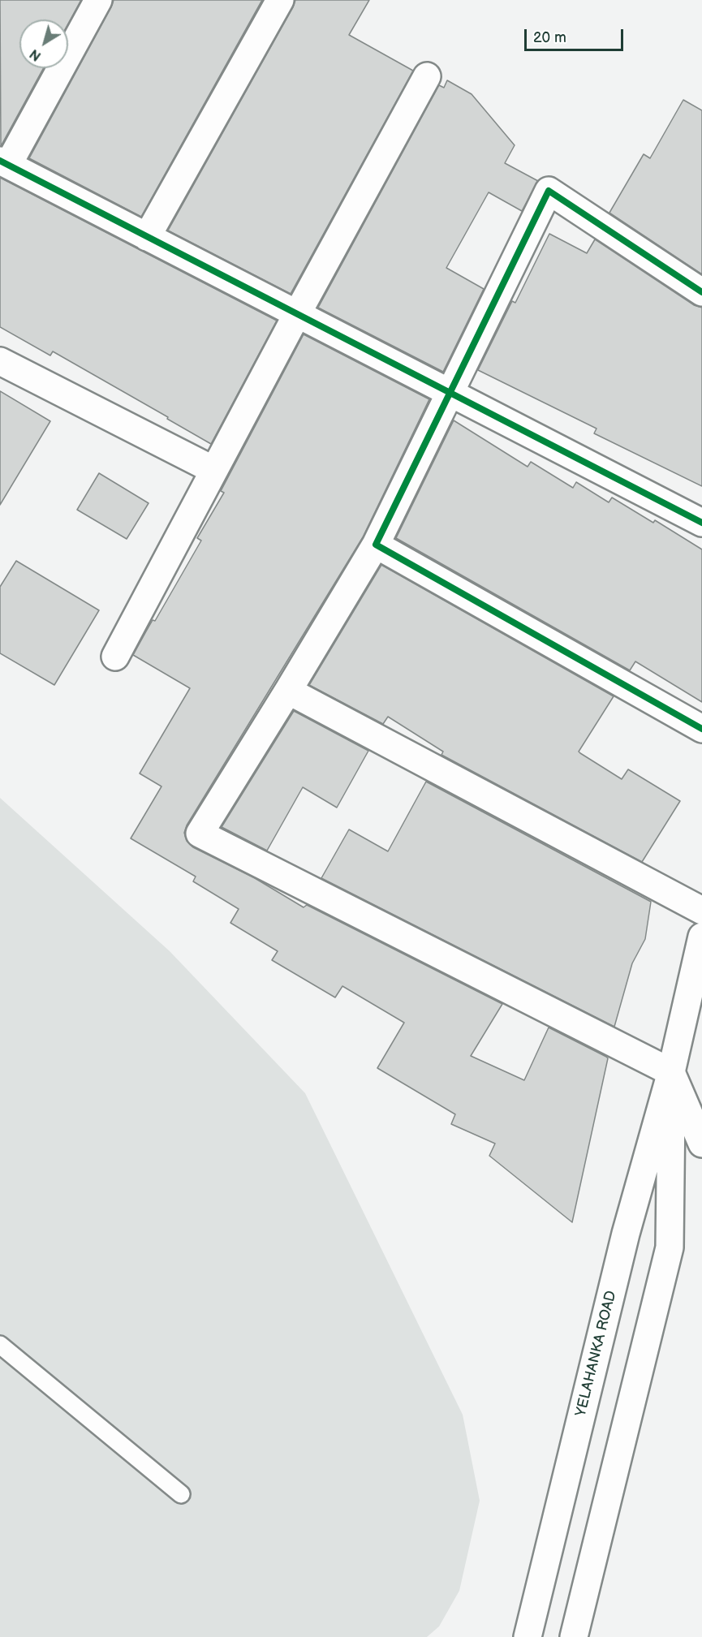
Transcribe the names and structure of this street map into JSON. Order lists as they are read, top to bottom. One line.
{"streets":{"street":["YELAHANKA ROAD"]},"scale_bar":"20 m","north":"bottom left"}
